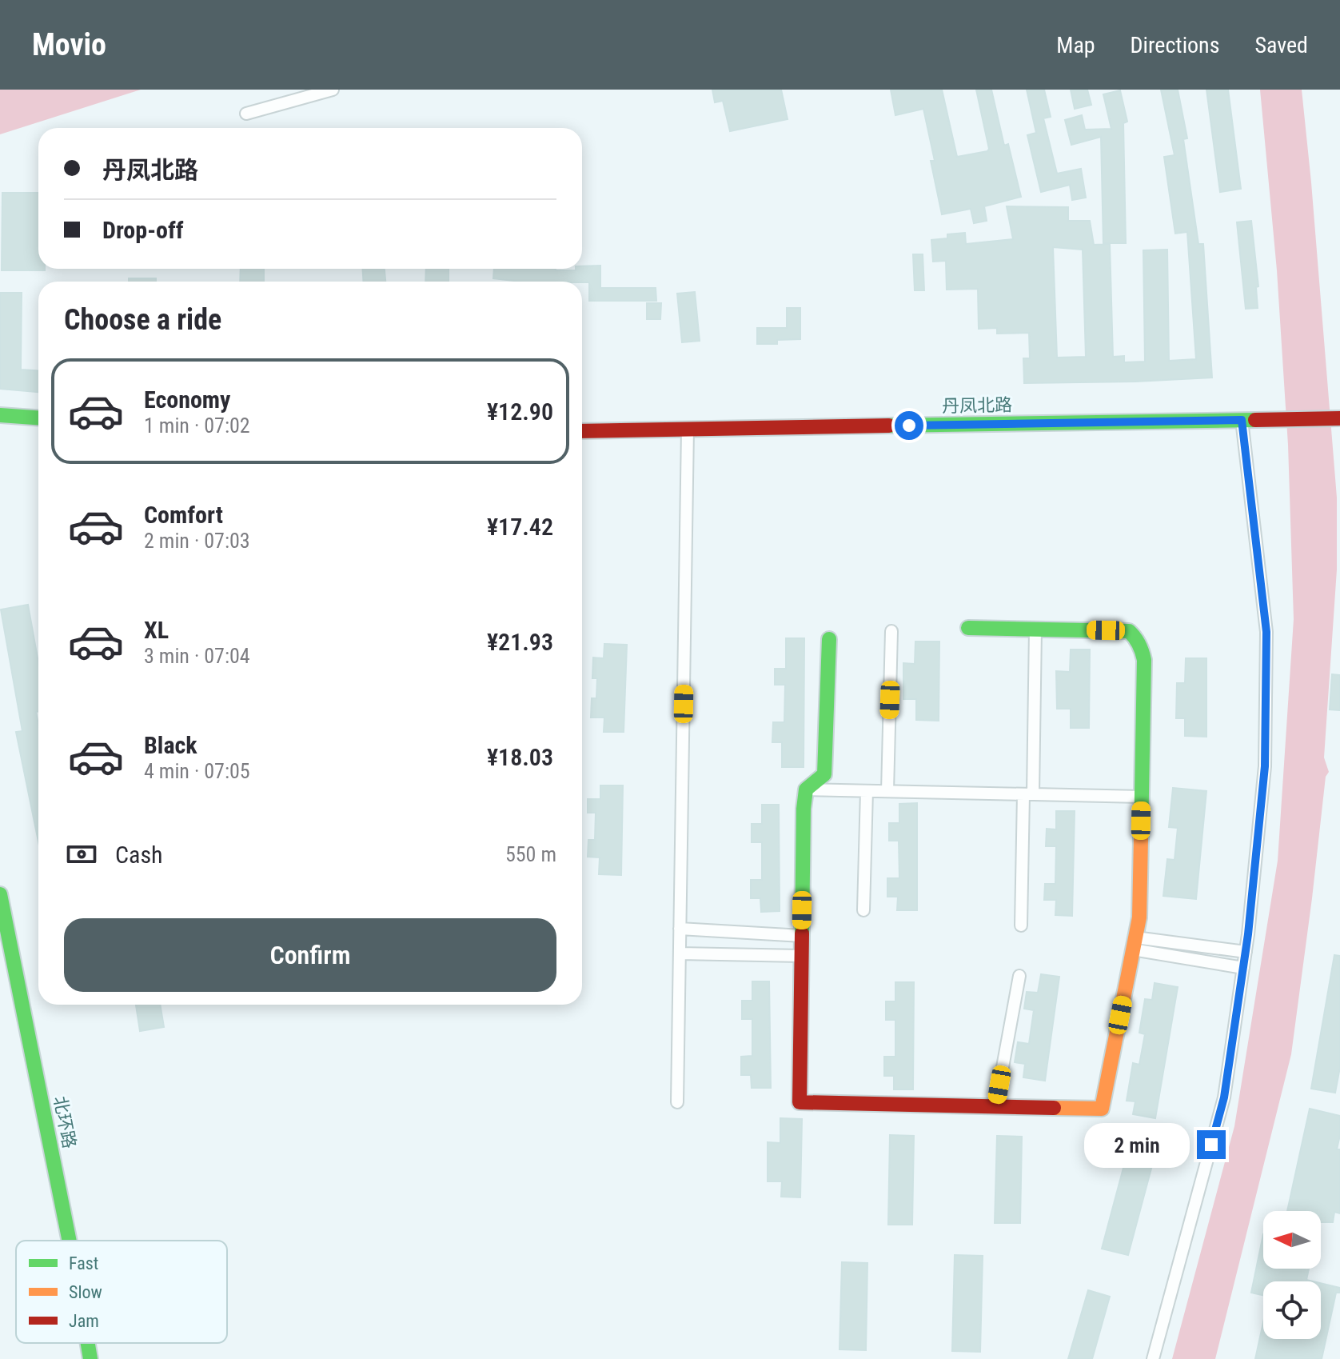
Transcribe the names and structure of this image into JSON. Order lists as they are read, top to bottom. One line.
{"streets":{"street":["丹凤北路","北环路"]},"legend":["Fast","Slow","Jam"],"north":"left","page":{"header":"Movio","nav":["Map","Directions","Saved"],"banner":["丹凤北路","Drop-off"],"heading":"Choose a ride","list":[{"name":"Economy","note":"1 min · 07:02","value":"¥12.90"},{"name":"Comfort","note":"2 min · 07:03","value":"¥17.42"},{"name":"XL","note":"3 min · 07:04","value":"¥21.93"},{"name":"Black","note":"4 min · 07:05","value":"¥18.03"}],"pay":["Cash","550 m"],"buttons":"Confirm","bubble":"2 min"}}
